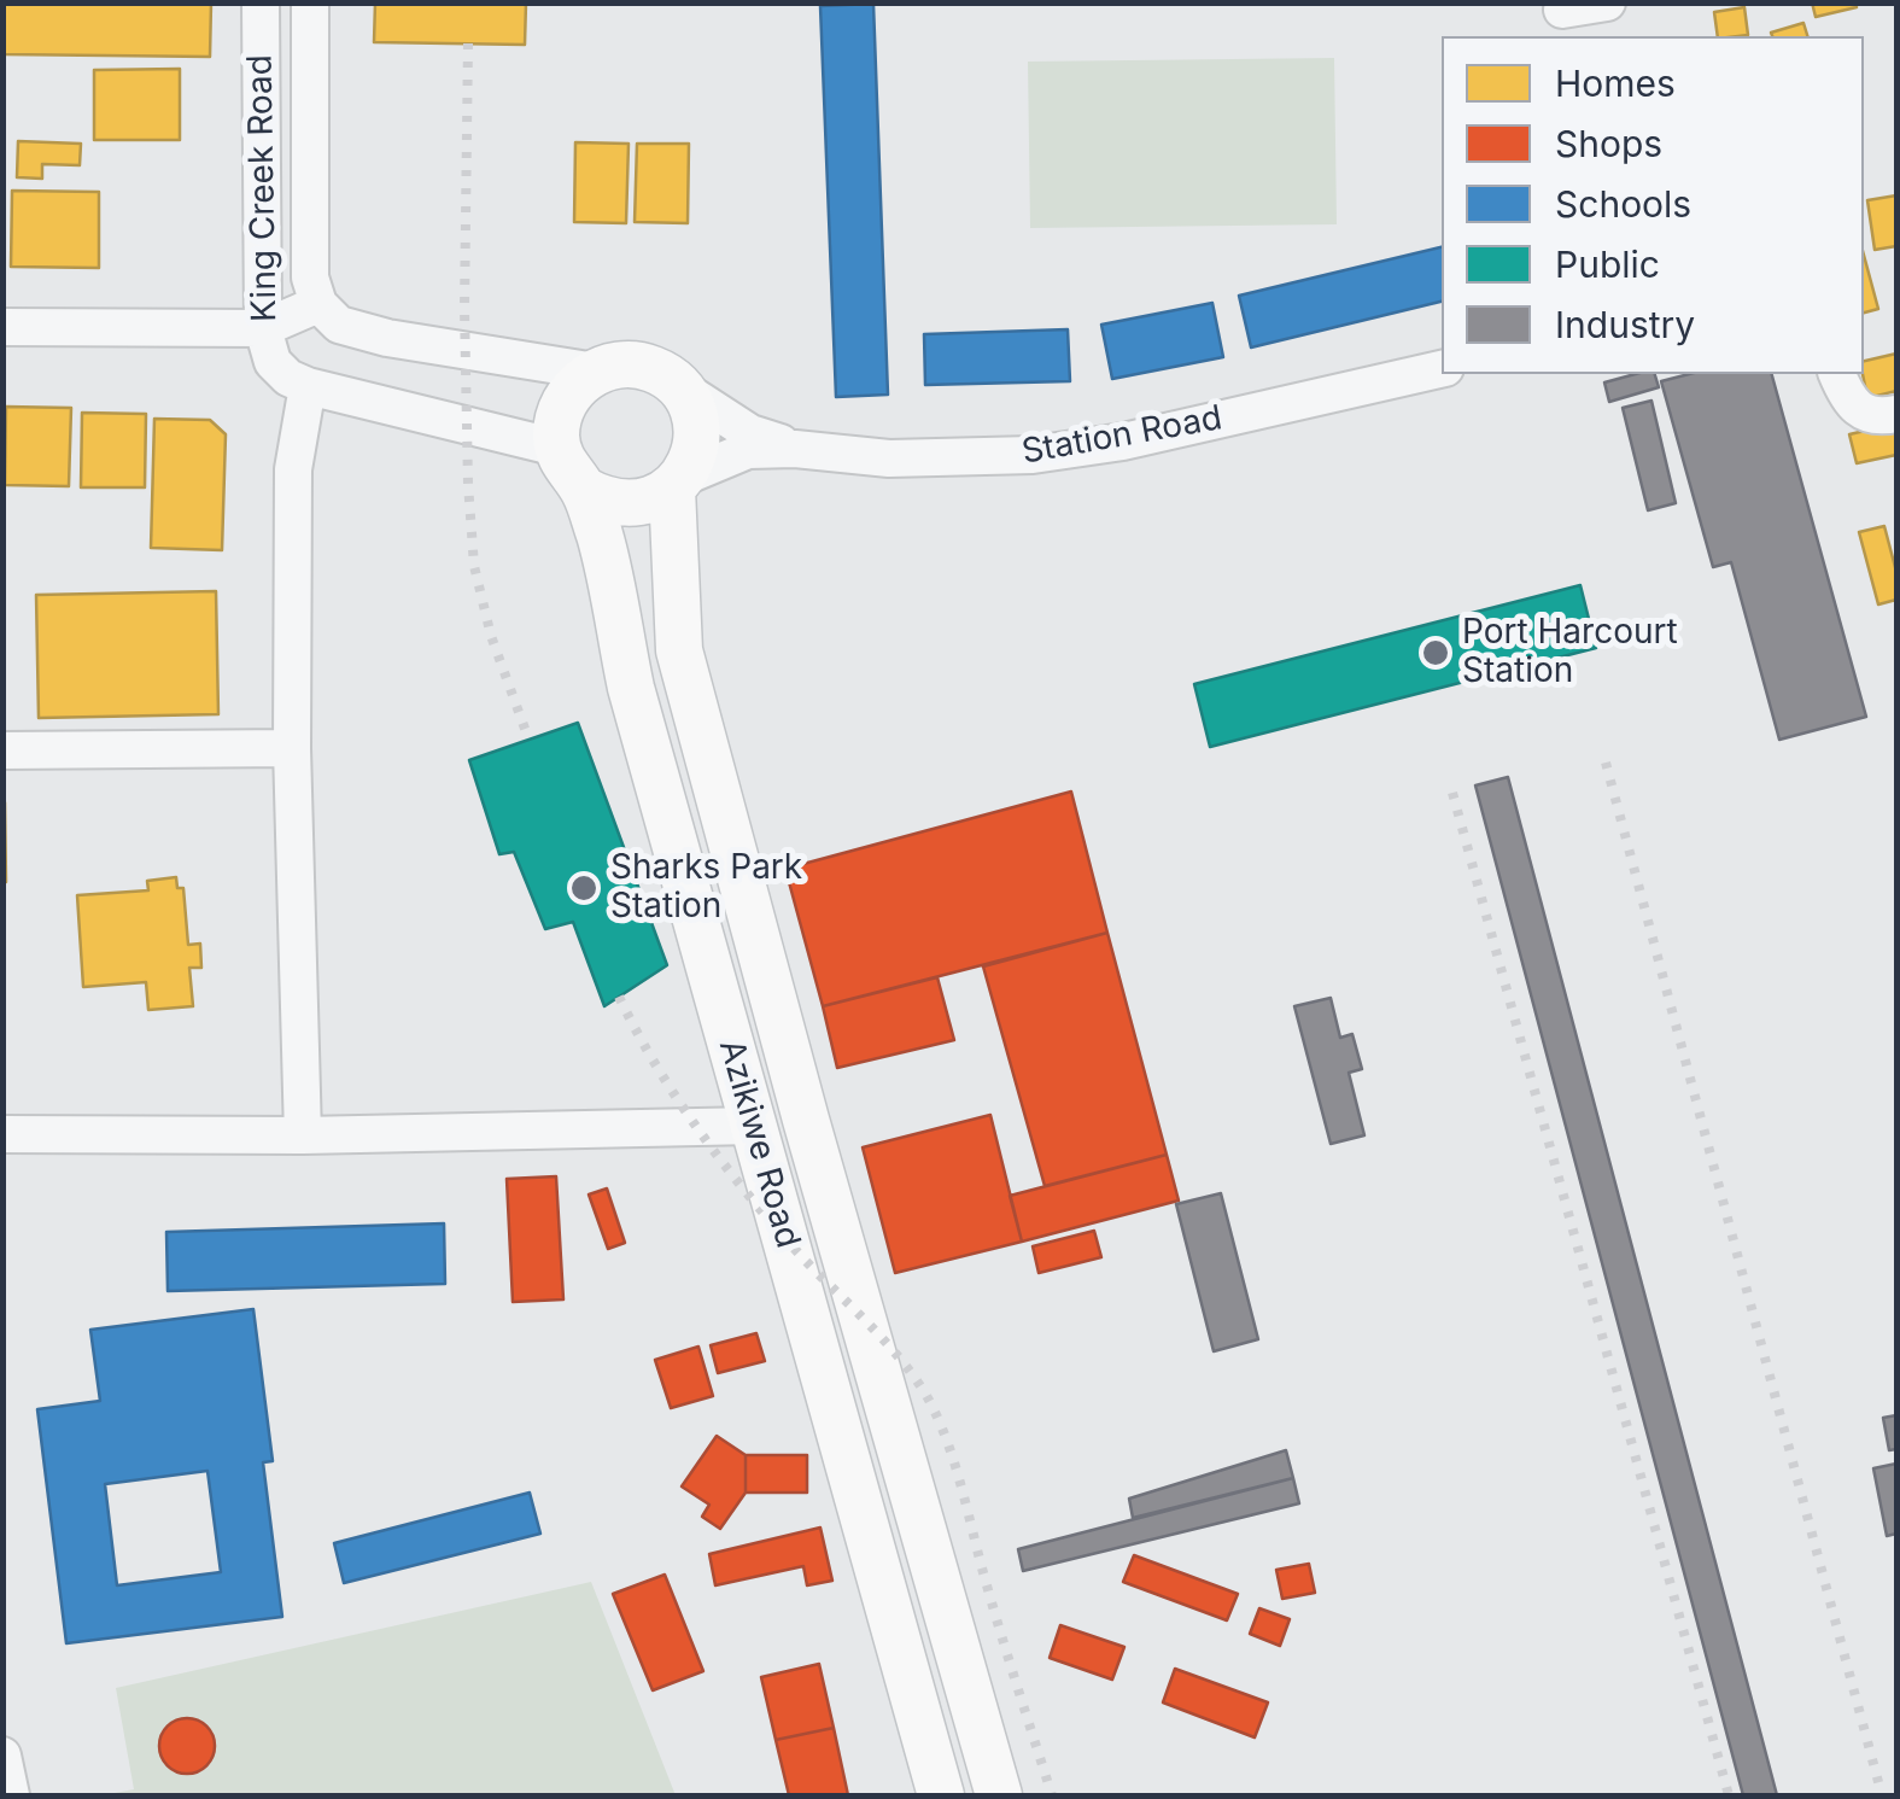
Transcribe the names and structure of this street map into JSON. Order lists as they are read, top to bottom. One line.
{"streets":{"main road":["Azikiwe Road"],"street":["King Creek Road","Station Road"]},"crossings":[["King Creek Road","Station Road"],["King Creek Road","Azikiwe Road"],["Station Road","Azikiwe Road"]],"places":["Port Harcourt Station","Sharks Park Station"],"legend":["Homes","Shops","Schools","Public","Industry"]}
